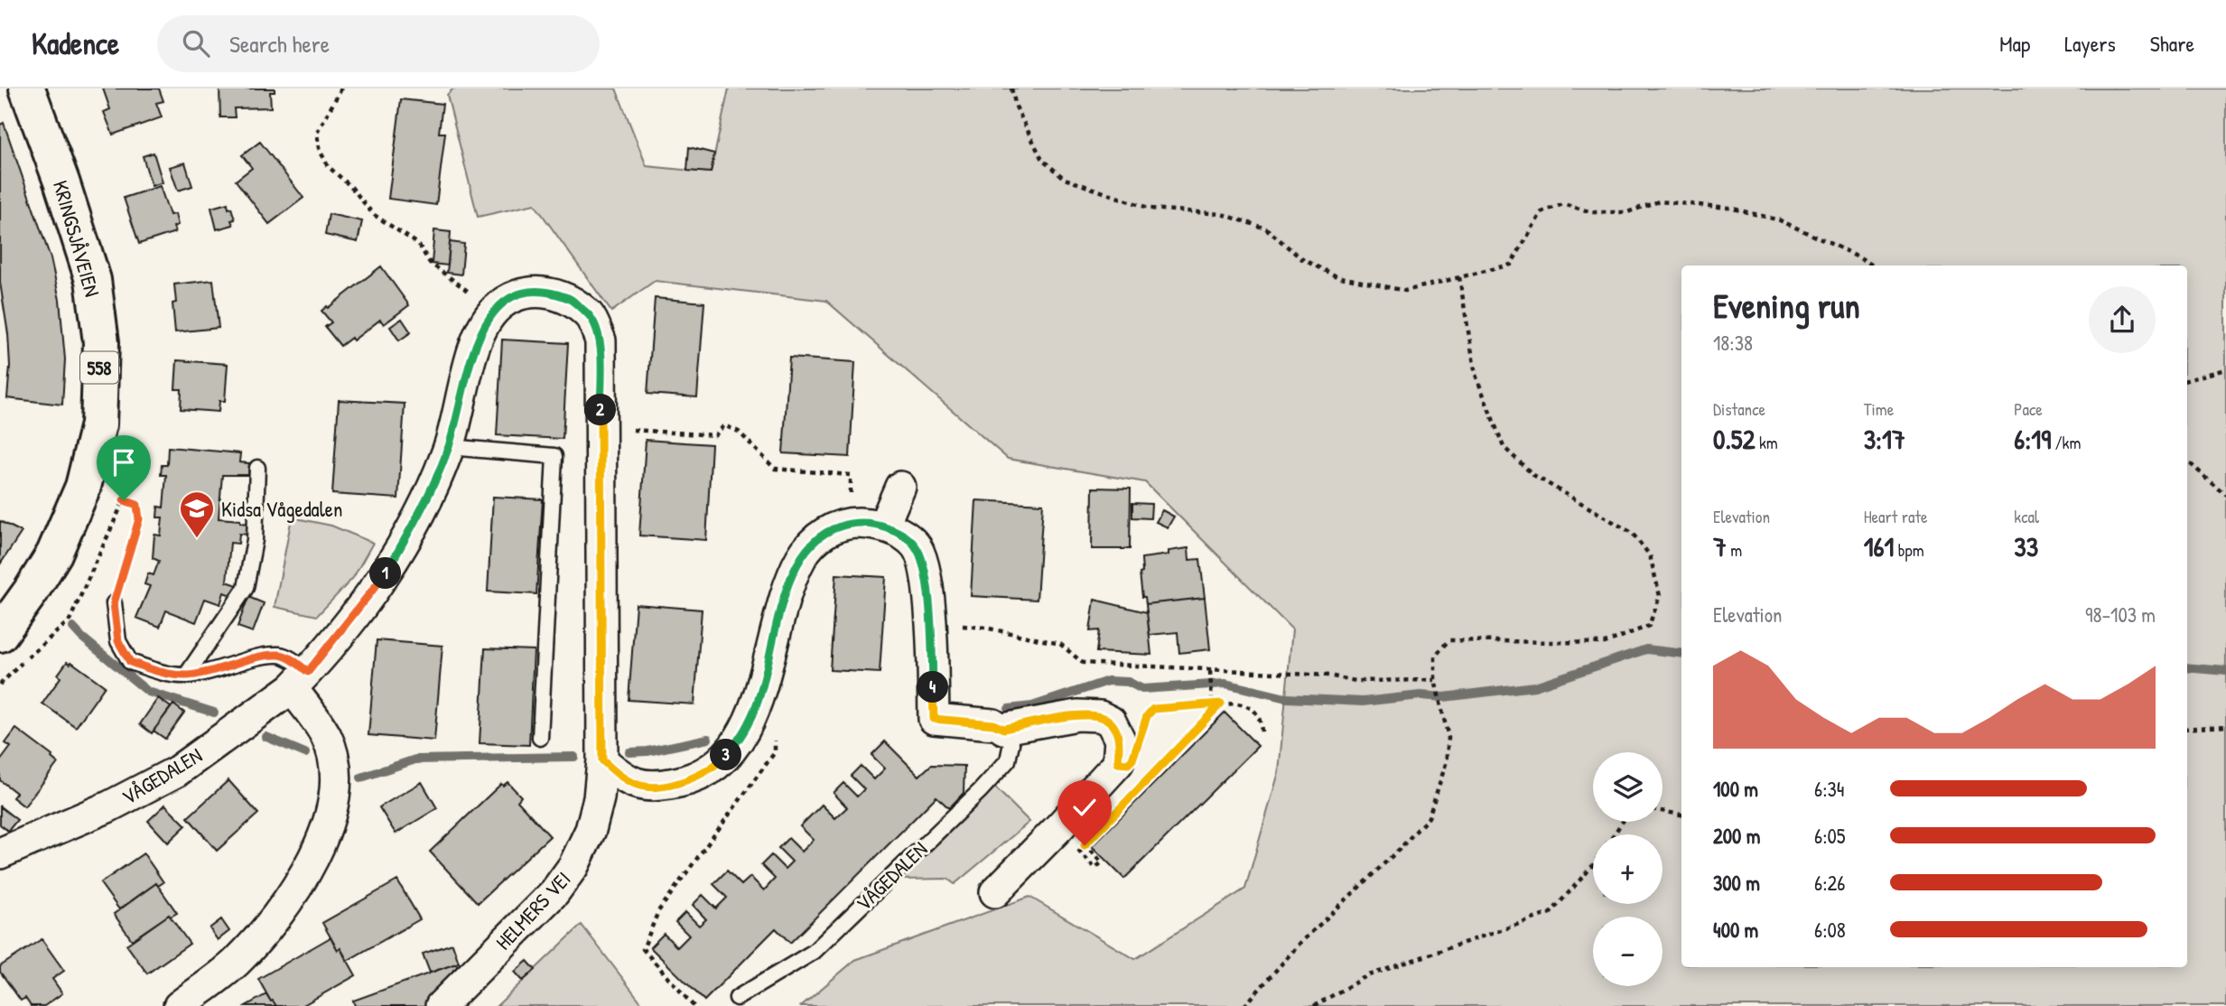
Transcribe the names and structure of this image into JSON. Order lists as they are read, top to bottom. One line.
{"streets":{"main road":["KRINGSJÅVEIEN","558"],"street":["VÅGEDALEN","HELMERS VEI"]},"places":{"school or university":["Kidsa Vågedalen"]},"page":{"header":"Kadence","search":"Search here","nav":["Map","Layers","Share"],"heading":["Evening run","18:38"],"stats":[["Distance","0.52 km"],["Time","3:17"],["Pace","6:19 /km"],["Elevation","7 m"],["Heart rate","161 bpm"],["kcal","33"]],"pins":["2","1","4","3"],"chart":["Elevation","98–103 m"],"map_buttons":["+","−"],"list":[{"name":"100 m","note":"6:34"},{"name":"200 m","note":"6:05"},{"name":"300 m","note":"6:26"},{"name":"400 m","note":"6:08"}]}}
